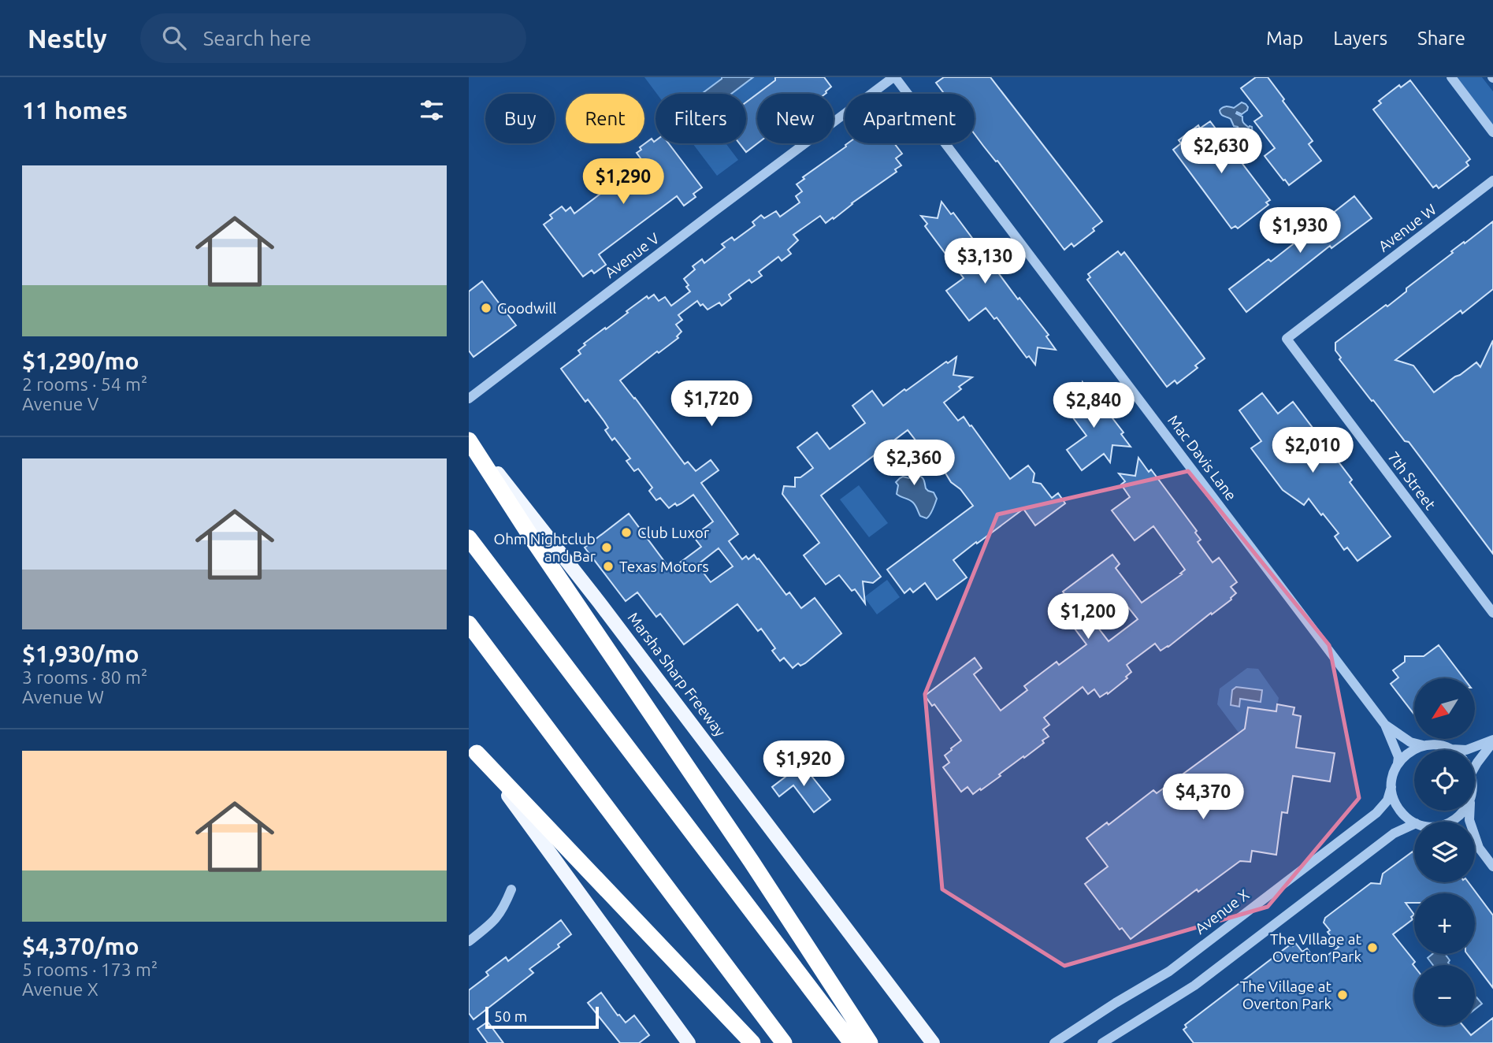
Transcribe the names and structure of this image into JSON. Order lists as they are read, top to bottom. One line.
{"streets":{"main road":["Marsha Sharp Freeway"],"street":["Avenue W","Avenue V","Mac Davis Lane","7th Street","Avenue X"]},"crossings":[["Avenue W","7th Street"],["Avenue V","Mac Davis Lane"]],"places":["Goodwill","Club Luxor","Ohm Nightclub and Bar","Texas Motors","The VIllage at Overton Park","The Village at Overton Park"],"scale_bar":"50 m","north":"bottom left","page":{"header":"Nestly","search":"Search here","nav":["Map","Layers","Share"],"heading":"11 homes","chip":["Buy","Rent","Filters","New","Apartment"],"price":["$2,630","$1,290","$1,930","$3,130","$1,720","$2,840","$2,010","$2,360","$1,200","$1,920","$4,370"],"list":[{"name":"$1,290/mo","note":"2 rooms · 54 m² · Avenue V"},{"name":"$1,930/mo","note":"3 rooms · 80 m² · Avenue W"},{"name":"$4,370/mo","note":"5 rooms · 173 m² · Avenue X"}],"map_buttons":["+","−"],"scale":"50 m"}}
